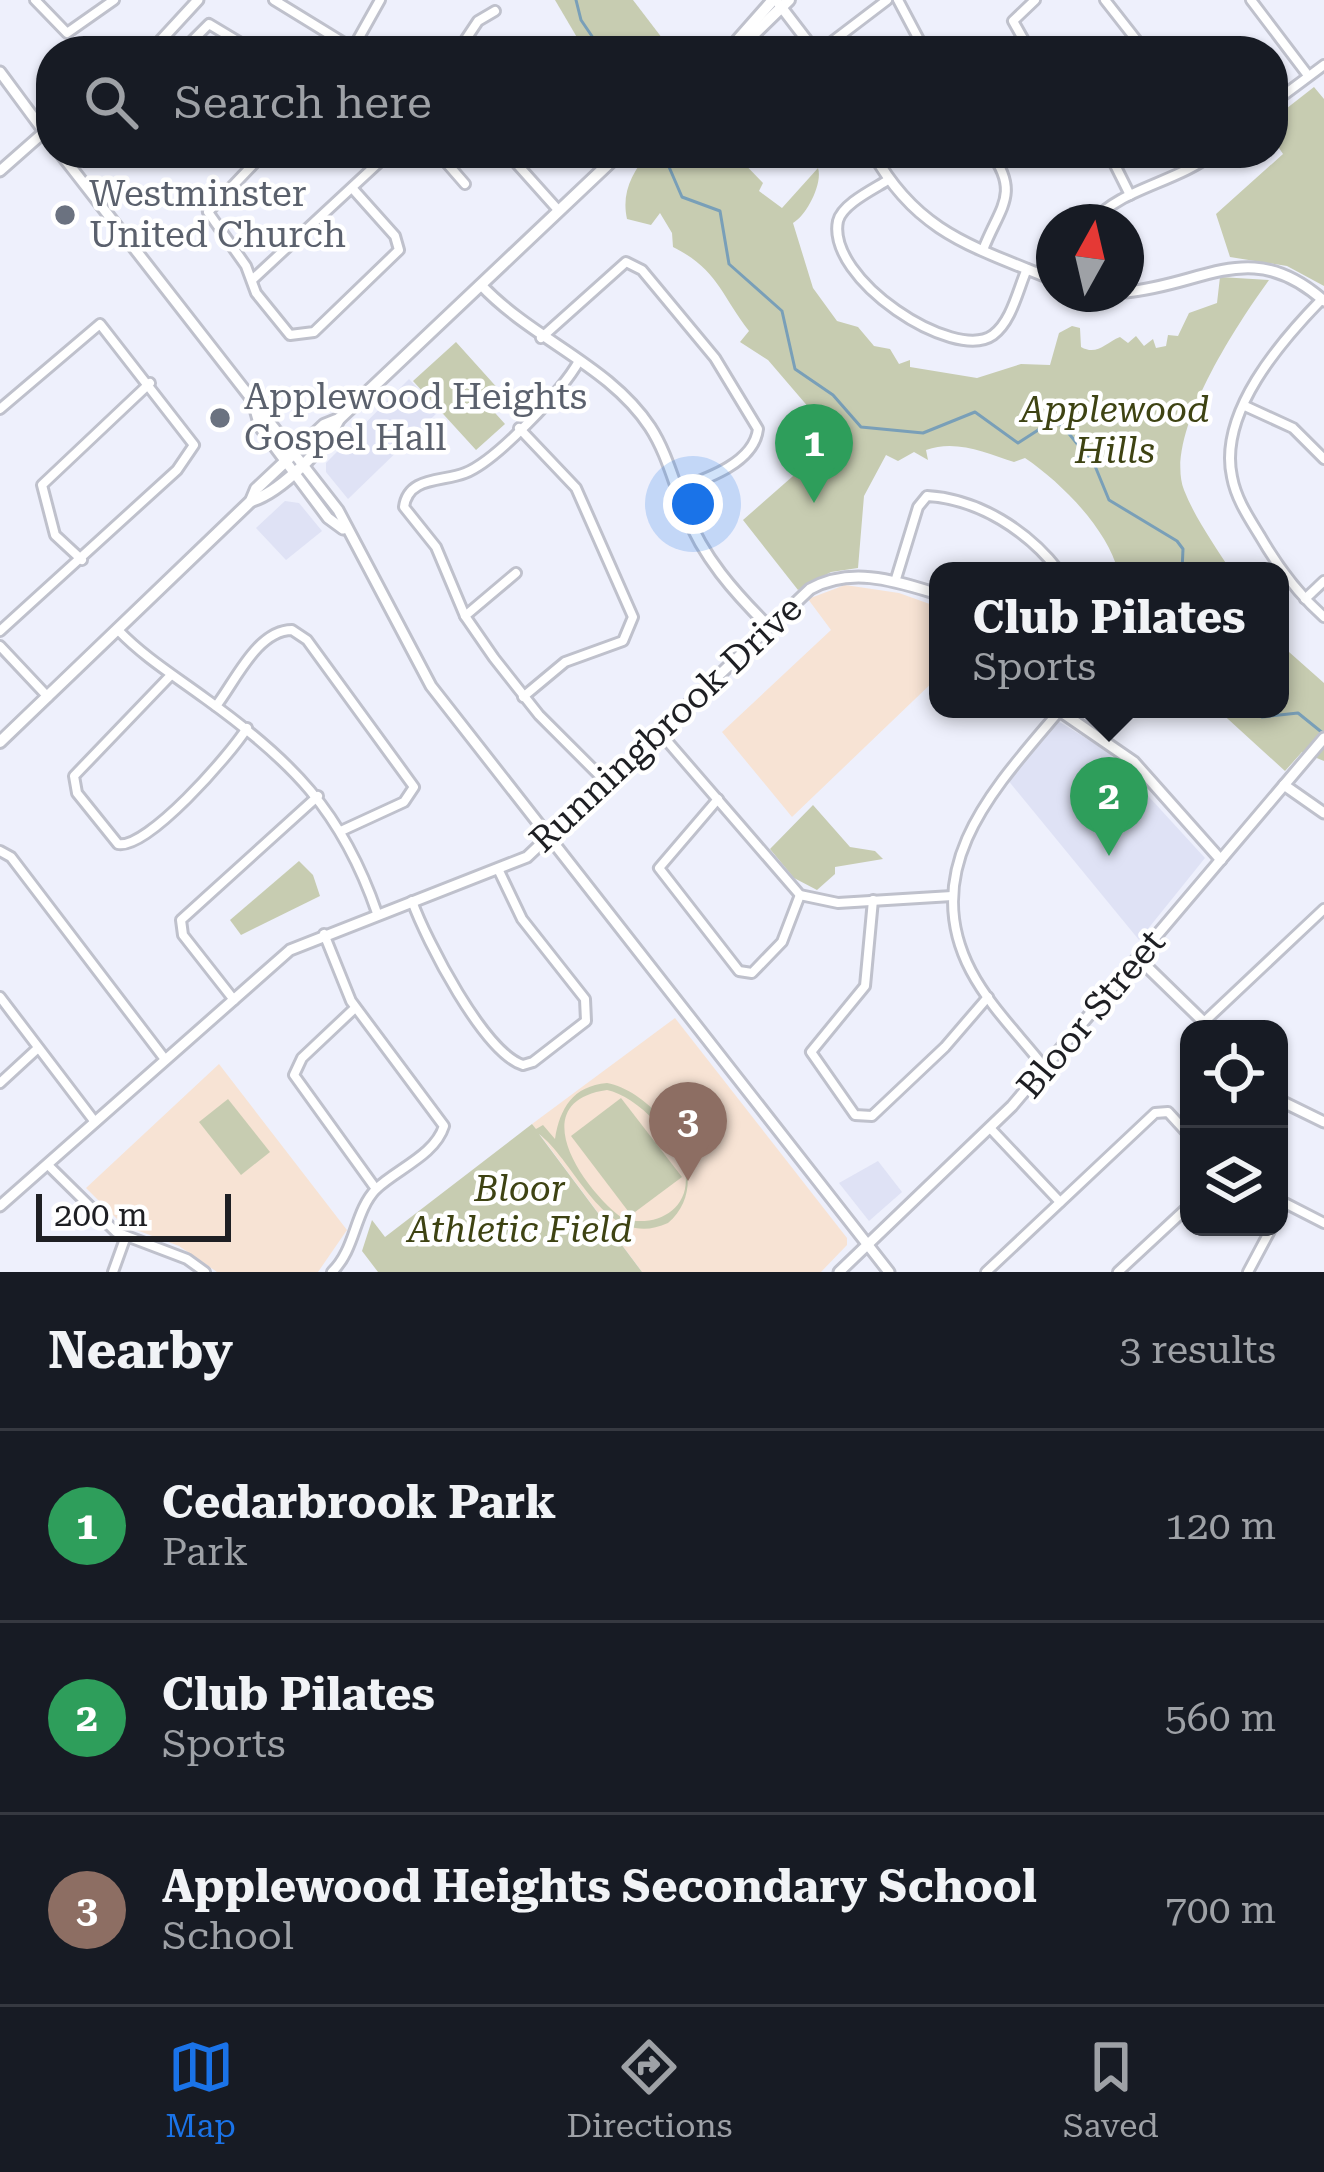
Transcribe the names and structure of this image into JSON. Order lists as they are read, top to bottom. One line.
{"streets":{"street":["Runningbrook Drive","Bloor Street"]},"parks":["Applewood Hills","Bloor Athletic Field"],"places":["Westminster United Church","Applewood Heights Gospel Hall"],"scale_bar":"200 m","north":"top","page":{"search":"Search here","pins":["1","2","3"],"popup":["Club Pilates","Sports"],"scale":"200 m","heading":["Nearby","3 results"],"list":[{"mark":"1","name":"Cedarbrook Park","note":"Park","value":"120 m"},{"mark":"2","name":"Club Pilates","note":"Sports","value":"560 m"},{"mark":"3","name":"Applewood Heights Secondary School","note":"School","value":"700 m"}],"nav":["Map","Directions","Saved"]}}
